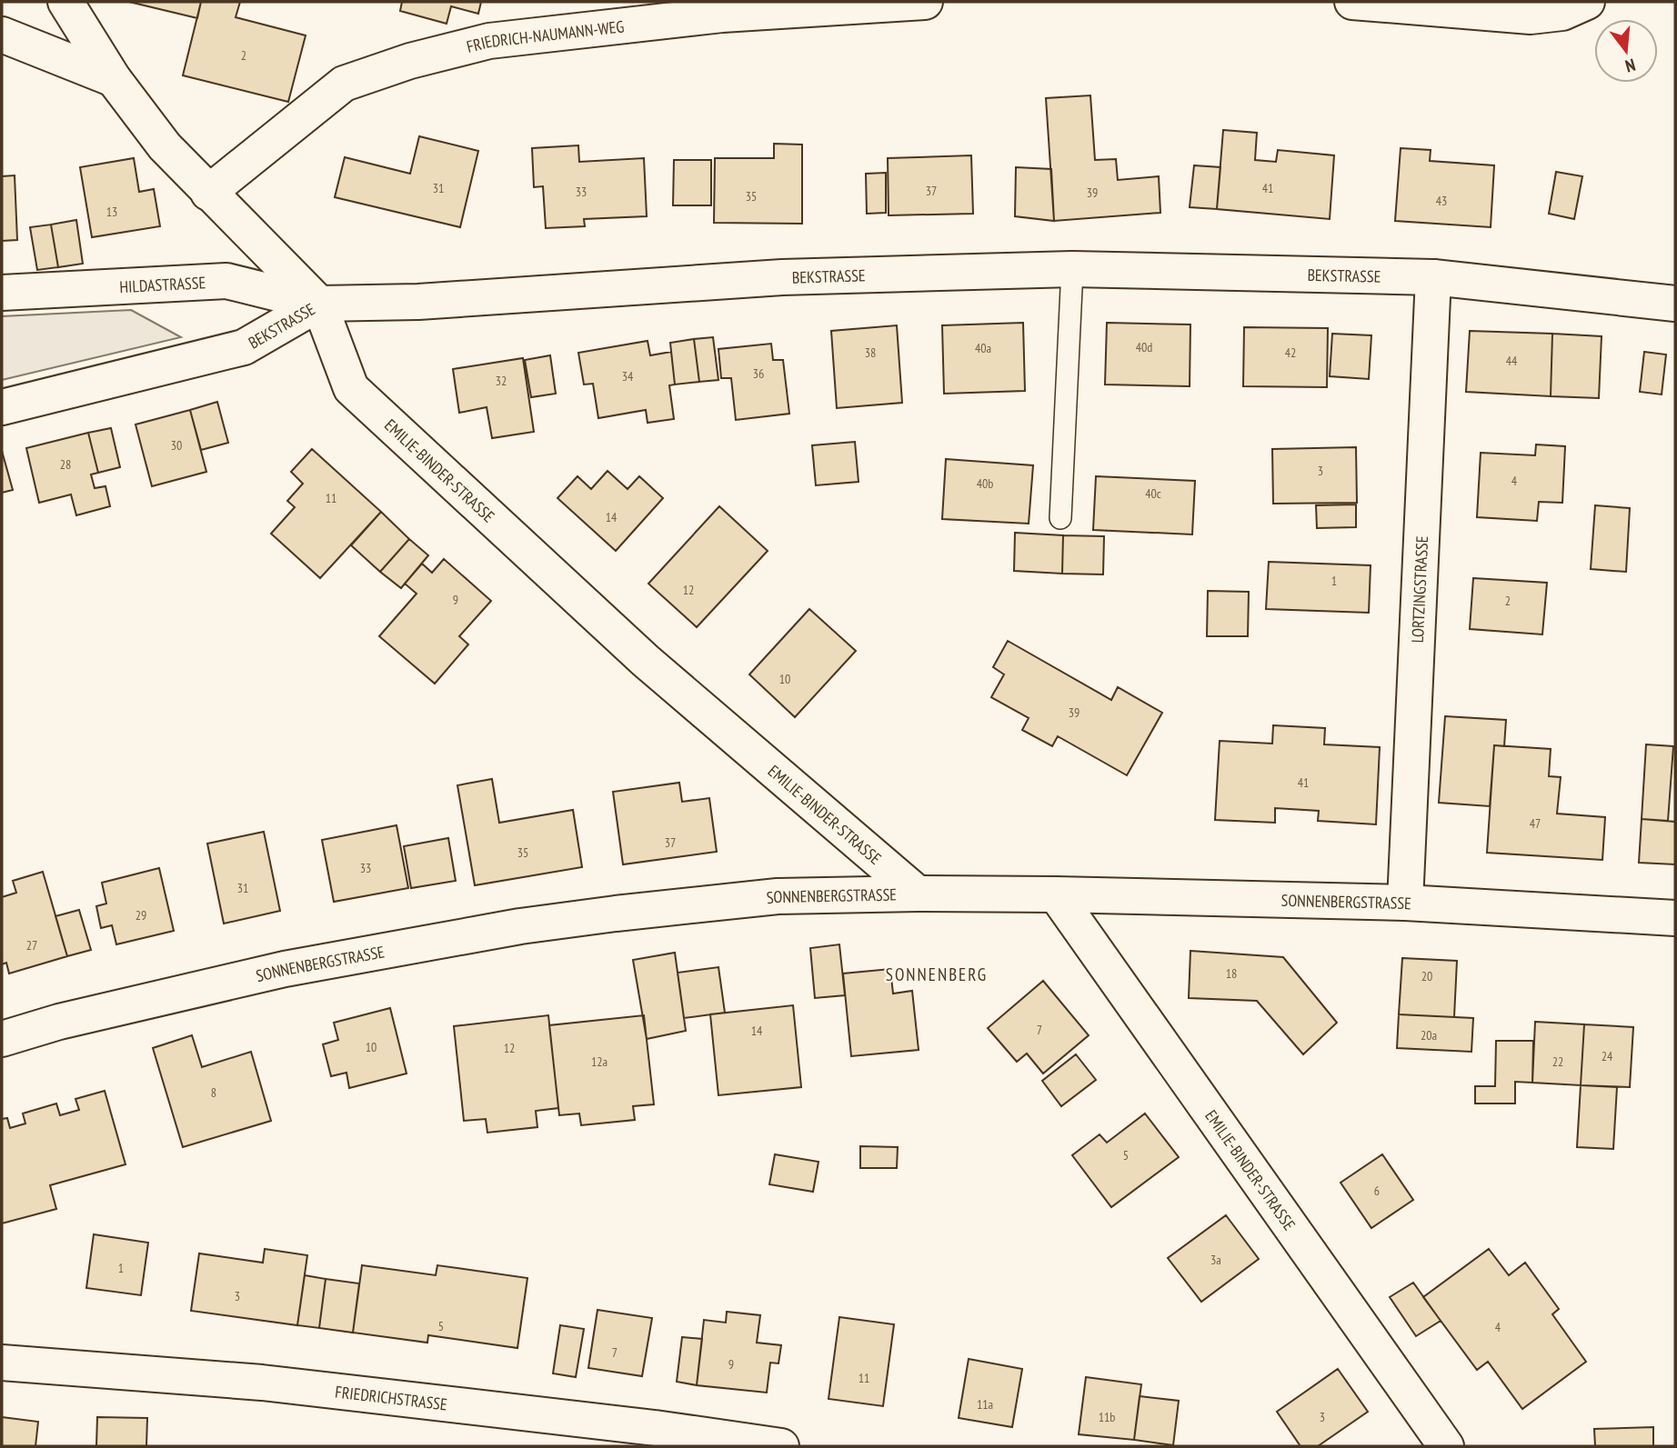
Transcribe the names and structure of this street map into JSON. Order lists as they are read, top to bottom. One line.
{"streets":{"street":["FRIEDRICH-NAUMANN-WEG","BEKSTRASSE","HILDASTRASSE","EMILIE-BINDER-STRASSE","LORTZINGSTRASSE","SONNENBERGSTRASSE","FRIEDRICHSTRASSE"]},"crossings":[["FRIEDRICH-NAUMANN-WEG","EMILIE-BINDER-STRASSE"],["BEKSTRASSE","HILDASTRASSE"],["BEKSTRASSE","EMILIE-BINDER-STRASSE"],["BEKSTRASSE","LORTZINGSTRASSE"],["HILDASTRASSE","EMILIE-BINDER-STRASSE"],["EMILIE-BINDER-STRASSE","SONNENBERGSTRASSE"],["LORTZINGSTRASSE","SONNENBERGSTRASSE"]],"districts":["SONNENBERG"],"house_numbers":["2","31","41","37","33","39","35","43","13","40d","40a","38","42","44","36","34","32","30","28","3","4","40b","40c","11","14","1","12","9","2","10","39","41","47","37","35","33","31","29","27","18","20","7","14","20a","10","12","24","12a","22","8","5","6","3a","1","3","5","4","7","9","11","11a","11b","3"],"north":"bottom"}
